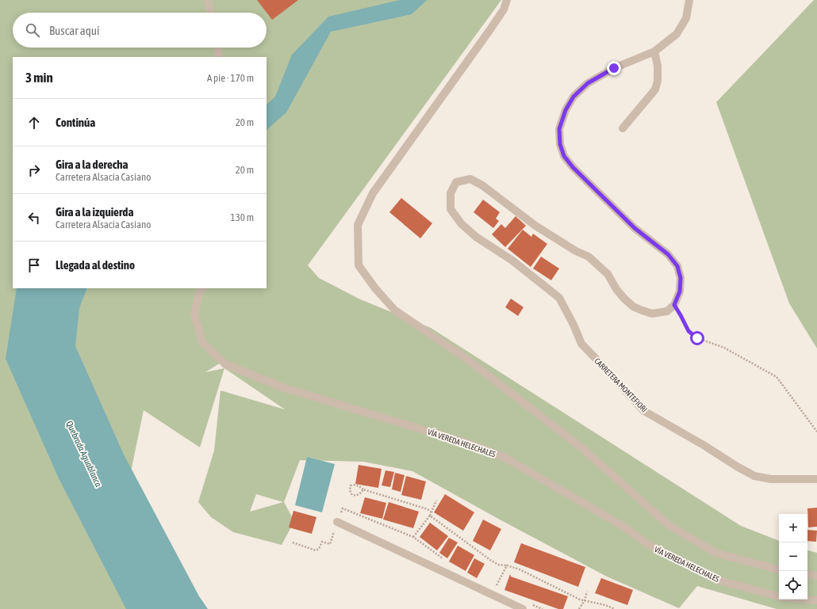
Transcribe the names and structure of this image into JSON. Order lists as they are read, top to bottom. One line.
{"streets":{"street":["CARRETERA MONTEFIORI","VÍA VEREDA HELECHALES"]},"water":["Quebrada Aguablanca"],"page":{"search":"Buscar aquí","heading":["3 min","A pie · 170 m"],"list":[["Continúa","20 m"],["Gira a la derecha","Carretera Alsacia Casiano","20 m"],["Gira a la izquierda","Carretera Alsacia Casiano","130 m"],"Llegada al destino"],"map_buttons":["+","−"]}}
